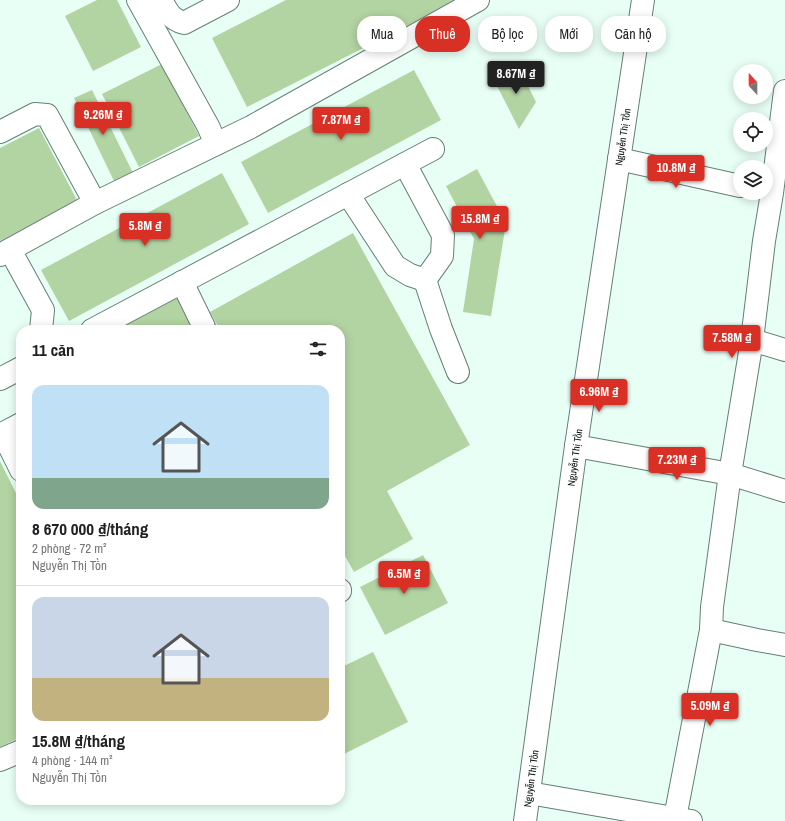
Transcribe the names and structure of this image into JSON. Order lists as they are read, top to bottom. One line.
{"streets":{"street":["Nguyễn Thị Tồn"]},"north":"top","page":{"chip":["Mua","Thuê","Bộ lọc","Mới","Căn hộ"],"price":["8.67M ₫","9.26M ₫","7.87M ₫","10.8M ₫","15.8M ₫","5.8M ₫","7.58M ₫","6.96M ₫","7.23M ₫","6.5M ₫","5.09M ₫"],"heading":"11 căn","list":[{"name":"8 670 000 ₫/tháng","note":"2 phòng · 72 m² · Nguyễn Thị Tồn"},{"name":"15.8M ₫/tháng","note":"4 phòng · 144 m² · Nguyễn Thị Tồn"}]}}
